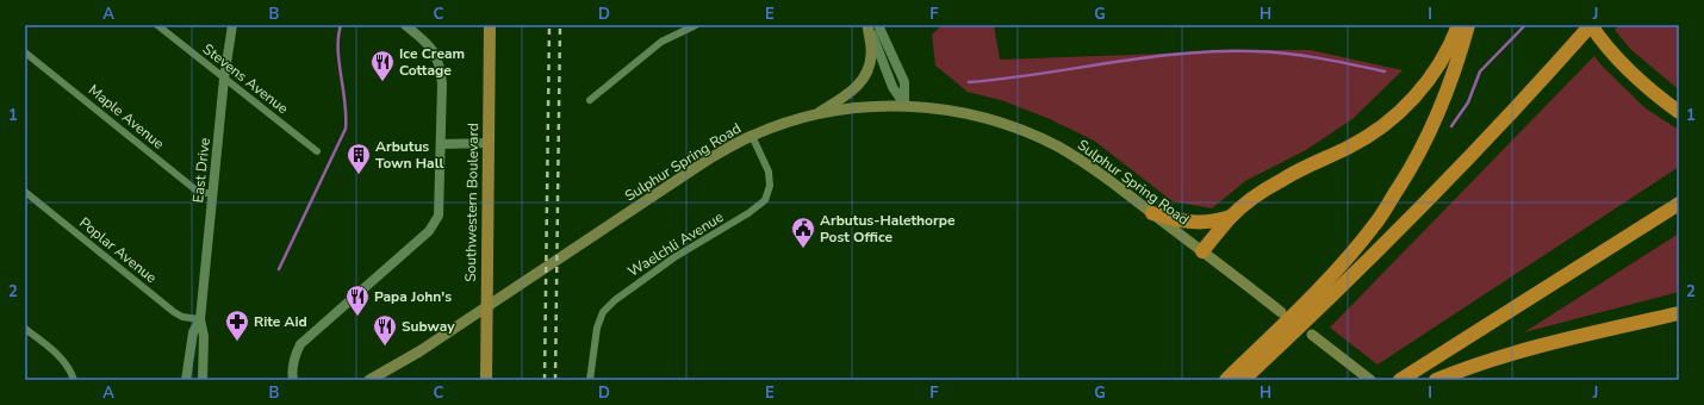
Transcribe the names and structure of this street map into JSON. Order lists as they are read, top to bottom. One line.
{"streets":{"main road":["Sulphur Spring Road","Southwestern Boulevard"],"street":["Stevens Avenue","Maple Avenue","East Drive","Waelchli Avenue","Poplar Avenue"]},"crossings":[["Stevens Avenue","East Drive"],["Maple Avenue","East Drive"],["Sulphur Spring Road","Waelchli Avenue"],["East Drive","Poplar Avenue"]],"places":{"restaurant":["Ice Cream Cottage","Papa John's","Subway"],"building":["Arbutus Town Hall"],"public building":["Arbutus-Halethorpe Post Office"],"pharmacy":["Rite Aid"]},"grid":{"columns":["A","B","C","D","E","F","G","H","I","J"],"rows":["1","2"]}}
